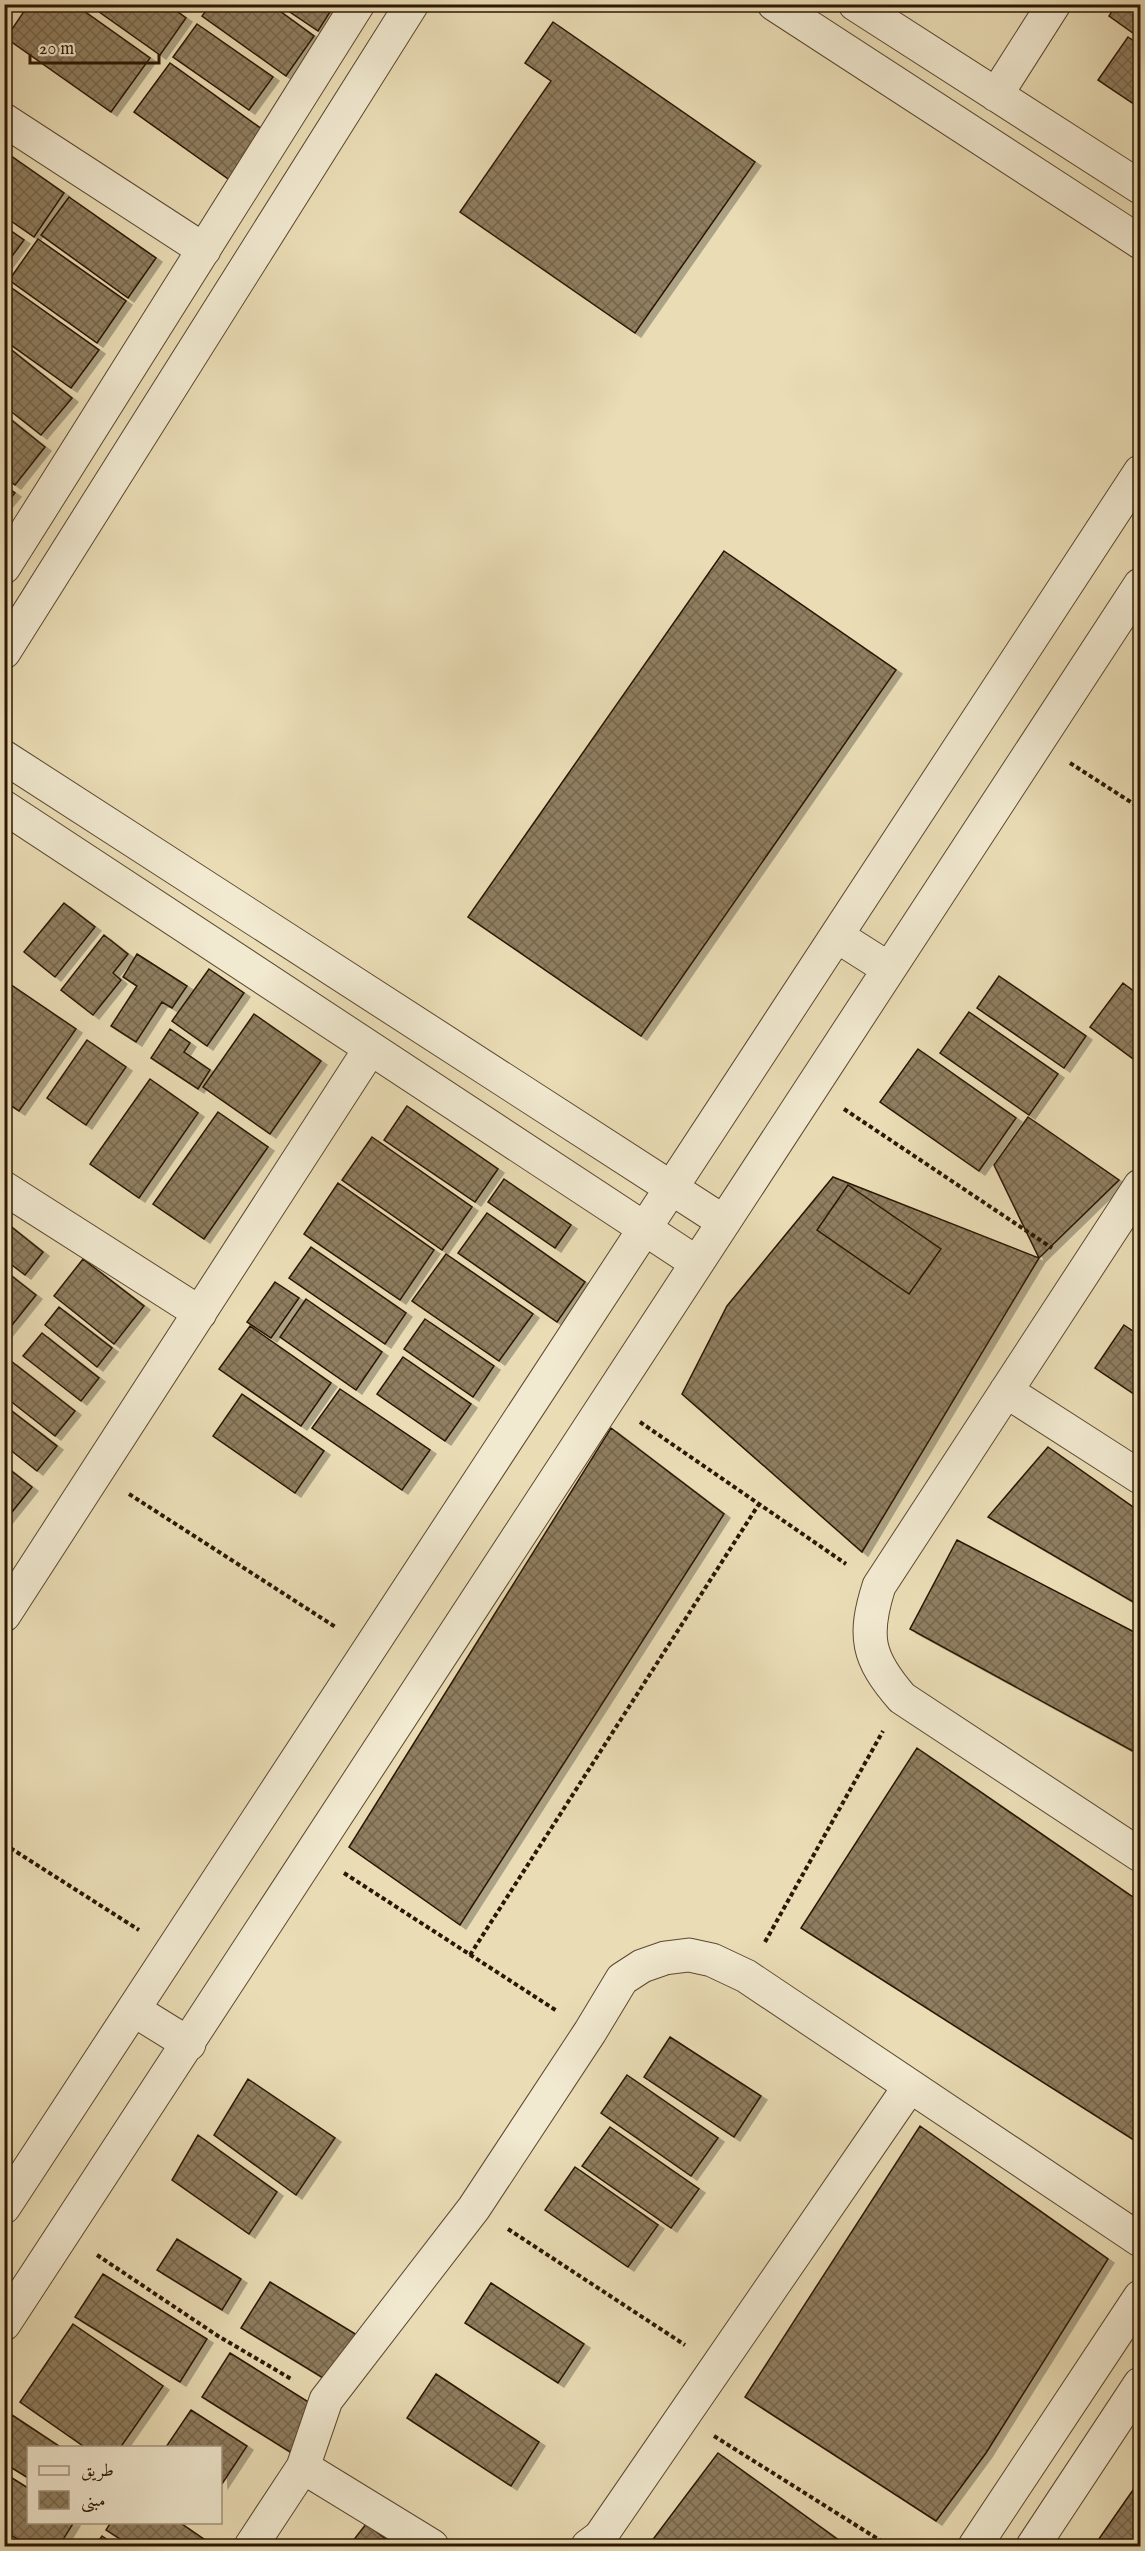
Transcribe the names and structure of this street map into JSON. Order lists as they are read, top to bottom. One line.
{"legend":["طريق","مبنى"],"scale_bar":"20 m"}
